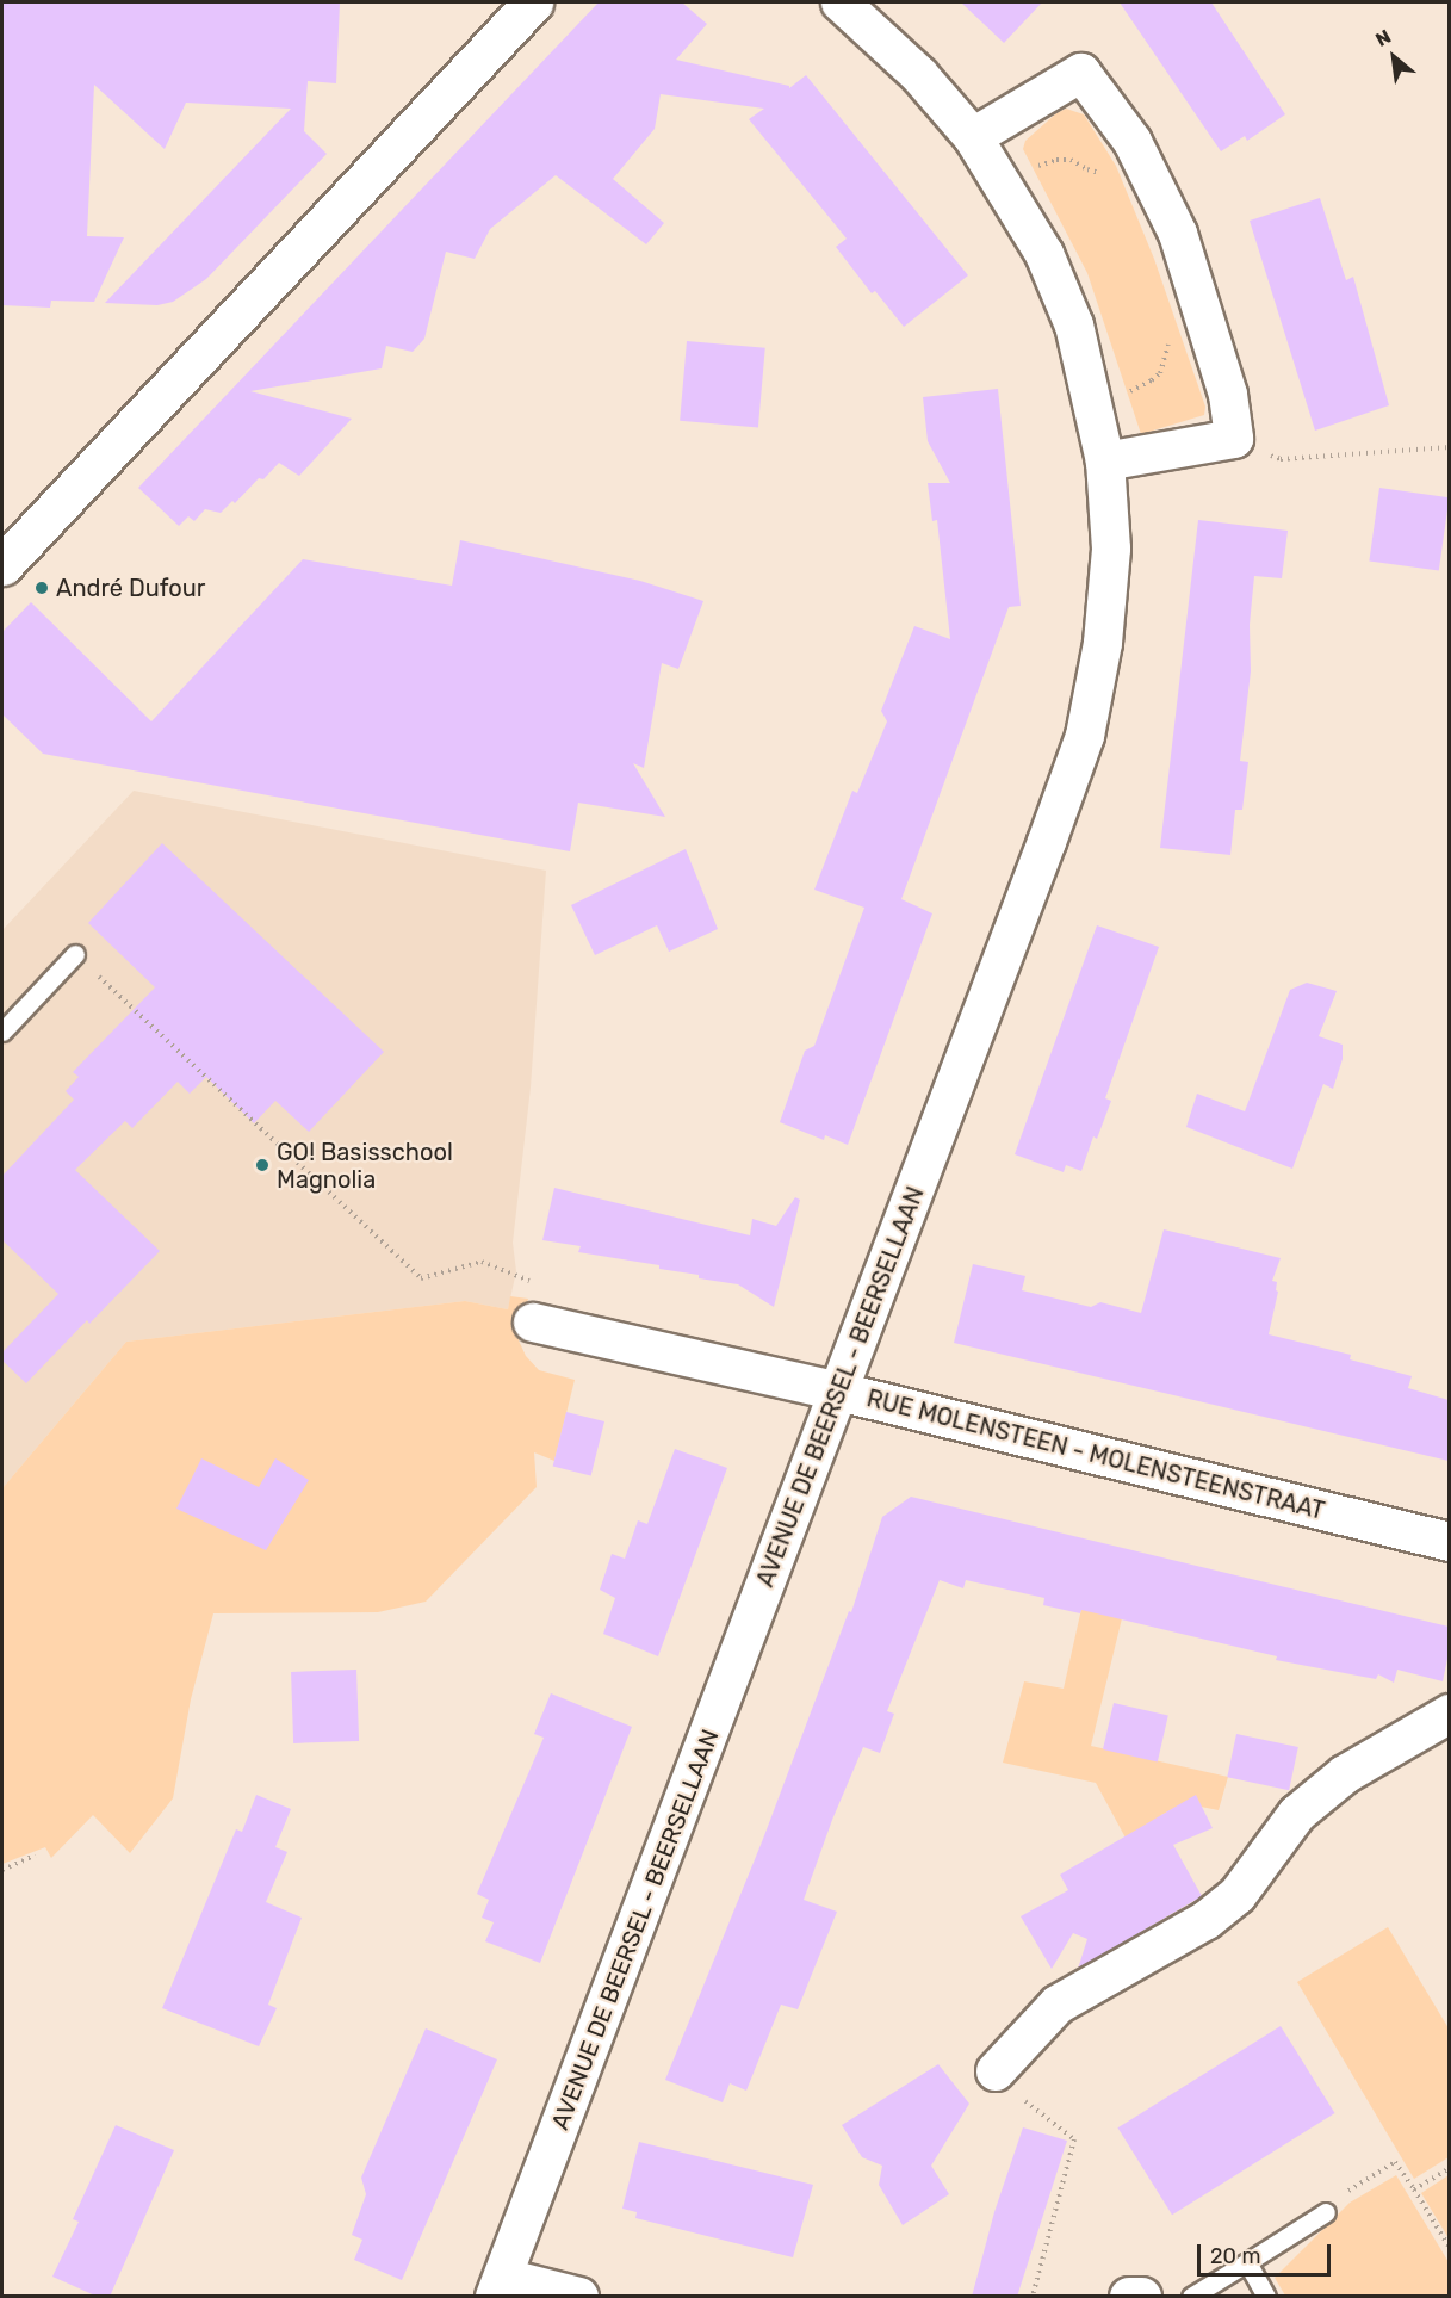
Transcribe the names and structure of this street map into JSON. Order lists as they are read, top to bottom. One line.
{"streets":{"street":["AVENUE DE BEERSEL - BEERSELLAAN","RUE MOLENSTEEN - MOLENSTEENSTRAAT"]},"crossings":[["AVENUE DE BEERSEL - BEERSELLAAN","RUE MOLENSTEEN - MOLENSTEENSTRAAT"]],"places":["André Dufour","GO! Basisschool Magnolia"],"scale_bar":"20 m","north":"top left"}
